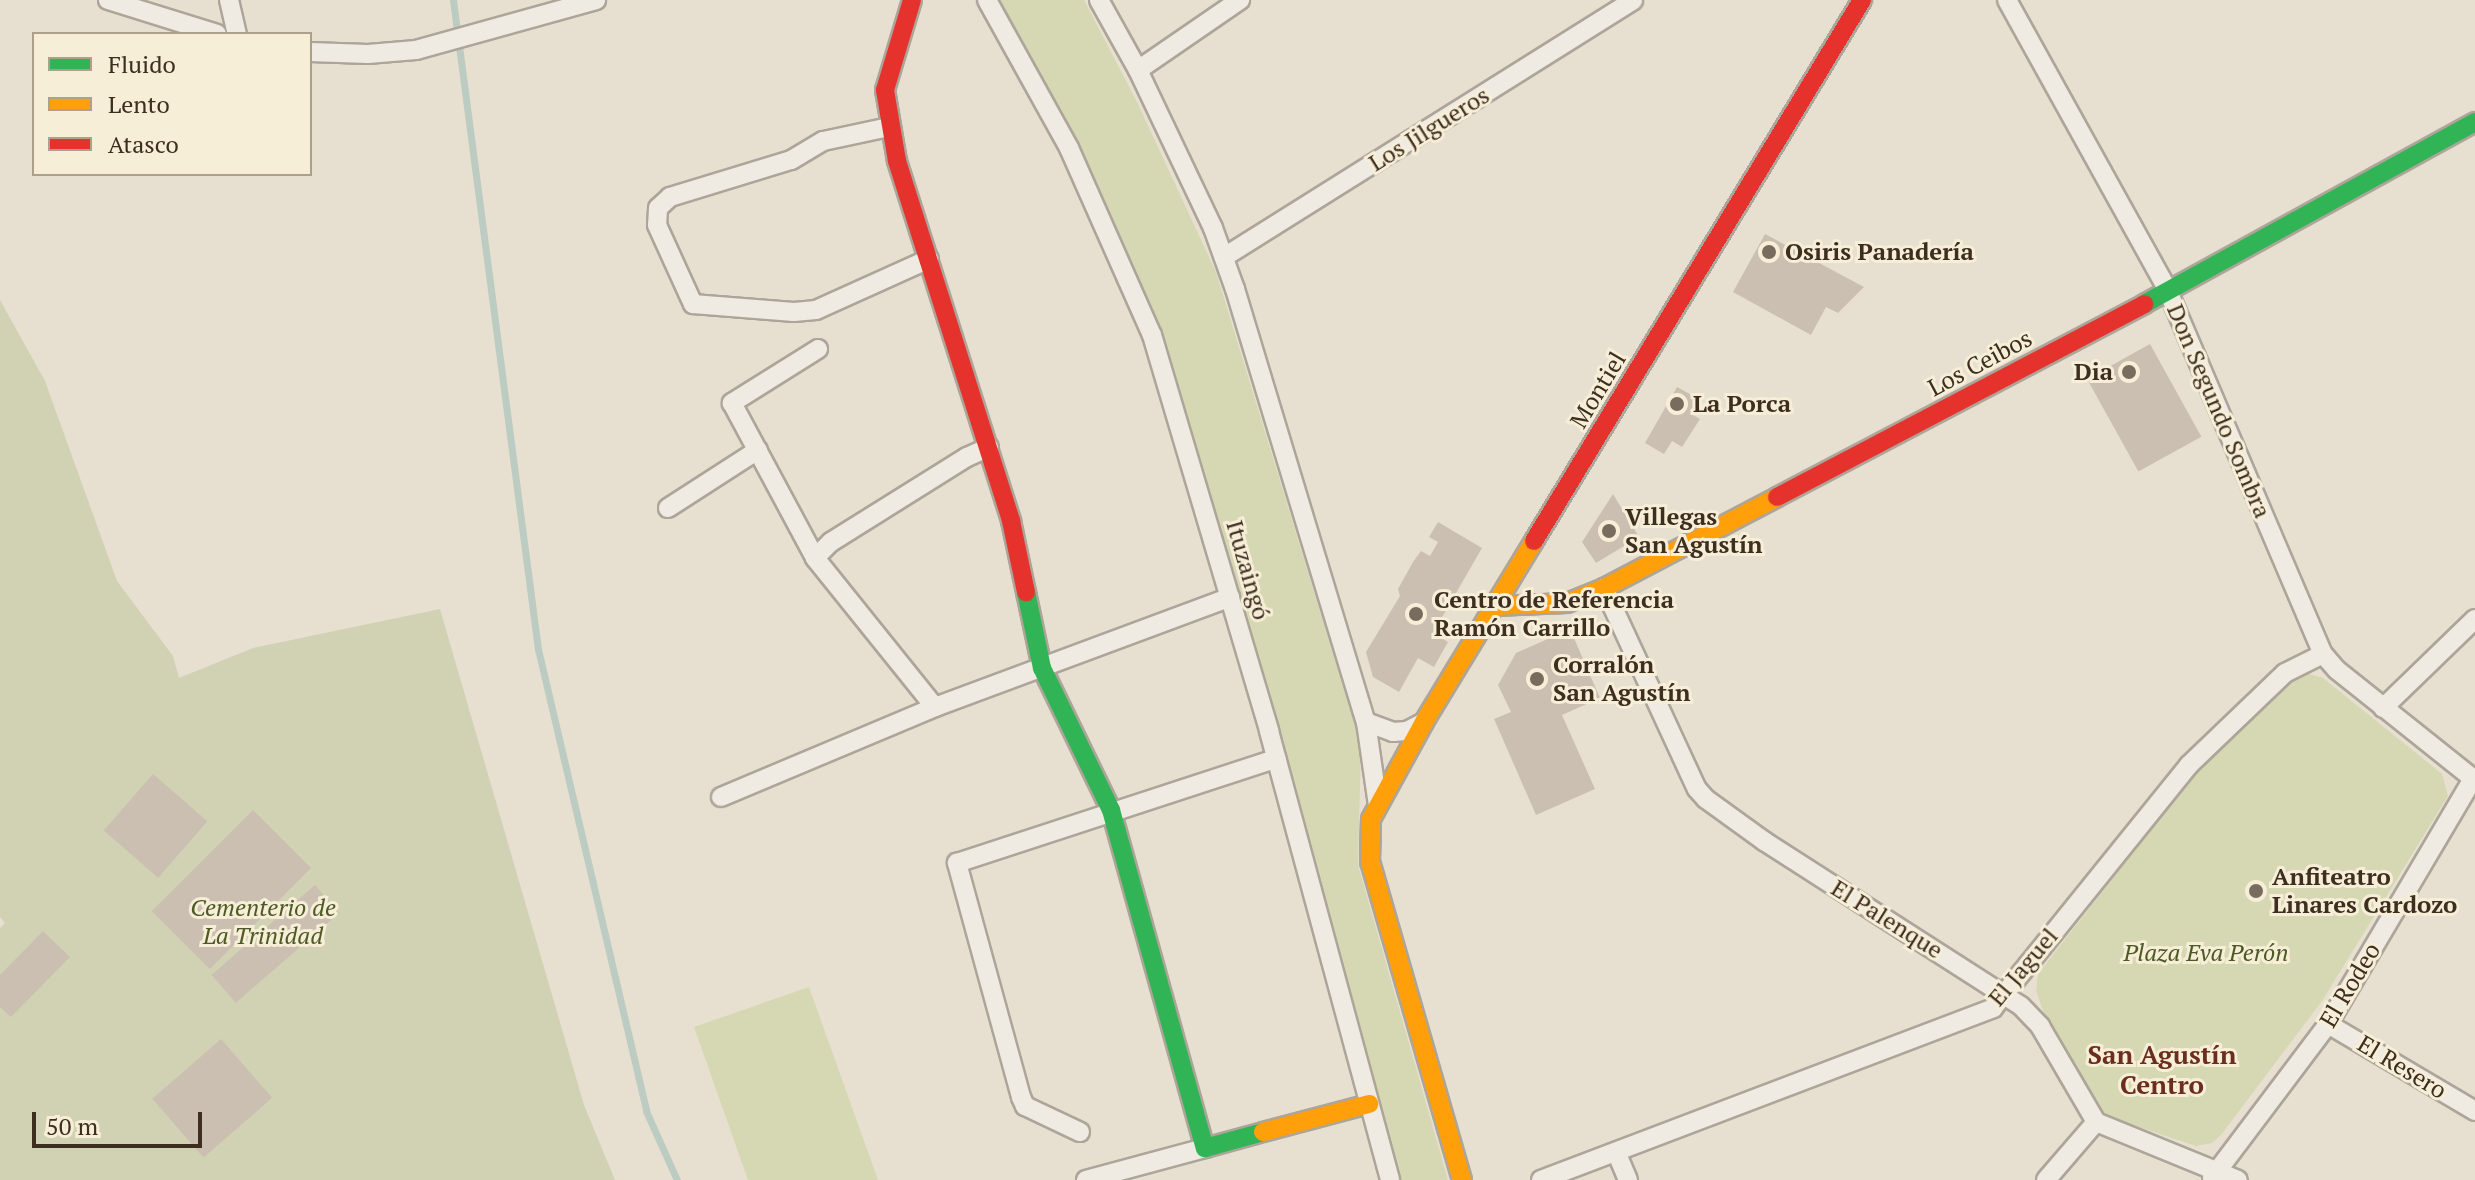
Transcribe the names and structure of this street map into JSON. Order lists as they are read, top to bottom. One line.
{"streets":{"street":["Los Jilgueros","Los Ceibos","Montiel","Don Segundo Sombra","Ituzaingó","El Palenque","El Jaguel","El Rodeo","El Resero"]},"crossings":[["Los Ceibos","Montiel"],["Los Ceibos","Don Segundo Sombra"],["Los Ceibos","El Palenque"],["Don Segundo Sombra","El Jaguel"],["Don Segundo Sombra","El Rodeo"],["El Palenque","El Jaguel"],["El Rodeo","El Resero"]],"districts":["San Agustín Centro"],"parks":["Cementerio de La Trinidad","Plaza Eva Perón"],"places":["Osiris Panadería","Dia","La Porca","Villegas San Agustín","Centro de Referencia Ramón Carrillo","Corralón San Agustín","Anfiteatro Linares Cardozo"],"legend":["Fluido","Lento","Atasco"],"scale_bar":"50 m"}
